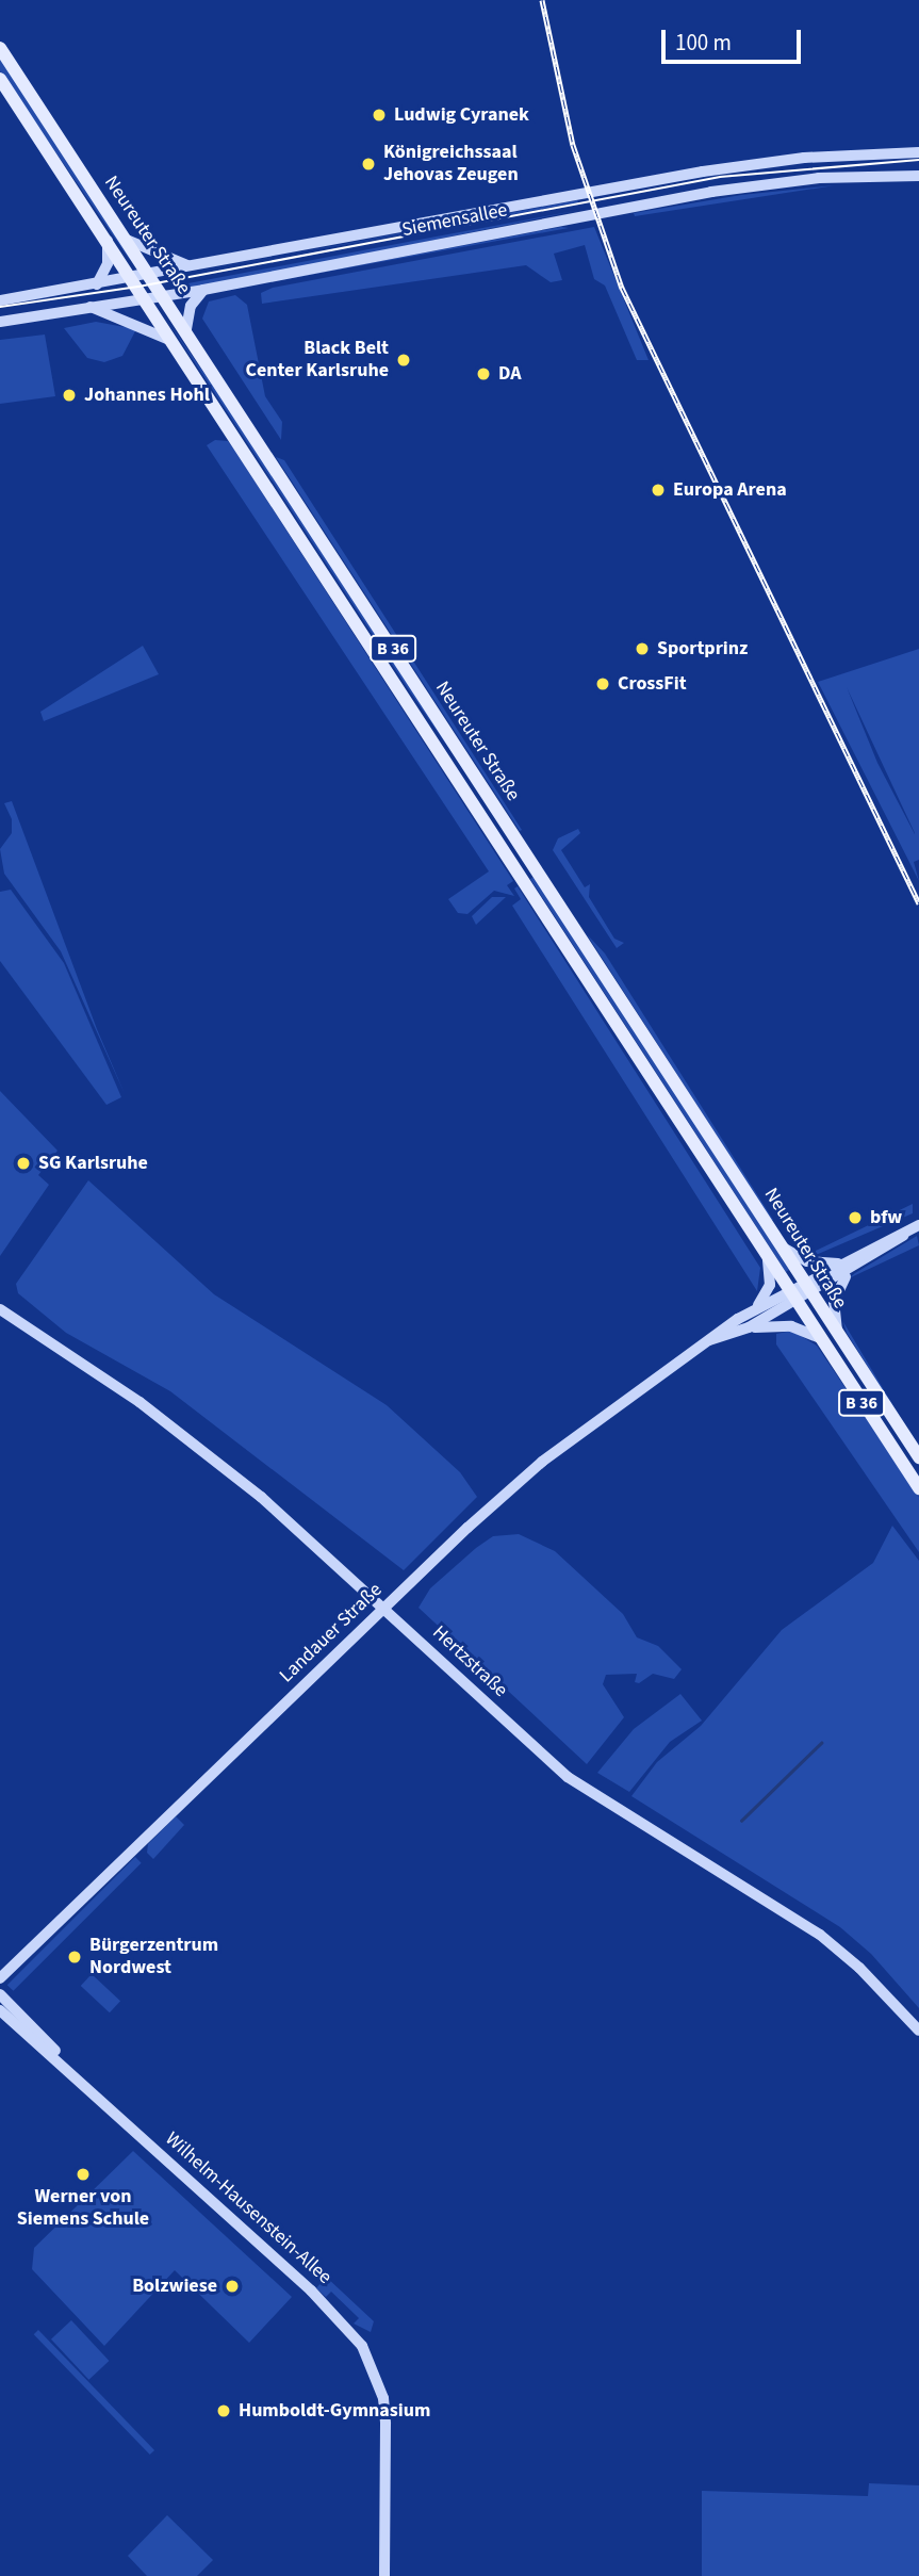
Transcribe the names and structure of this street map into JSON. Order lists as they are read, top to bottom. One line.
{"streets":{"main road":["Siemensallee","Neureuter Straße","B 36","Landauer Straße","Hertzstraße","Wilhelm-Hausenstein-Allee"]},"crossings":[["Siemensallee","Neureuter Straße"],["Neureuter Straße","Landauer Straße"],["Landauer Straße","Hertzstraße"]],"places":["Ludwig Cyranek","Königreichssaal Jehovas Zeugen","Black Belt Center Karlsruhe","DA","Johannes Hohl","Europa Arena","Sportprinz","CrossFit","SG Karlsruhe","bfw","Bürgerzentrum Nordwest","Werner von Siemens Schule","Bolzwiese","Humboldt-Gymnasium"],"scale_bar":"100 m"}
